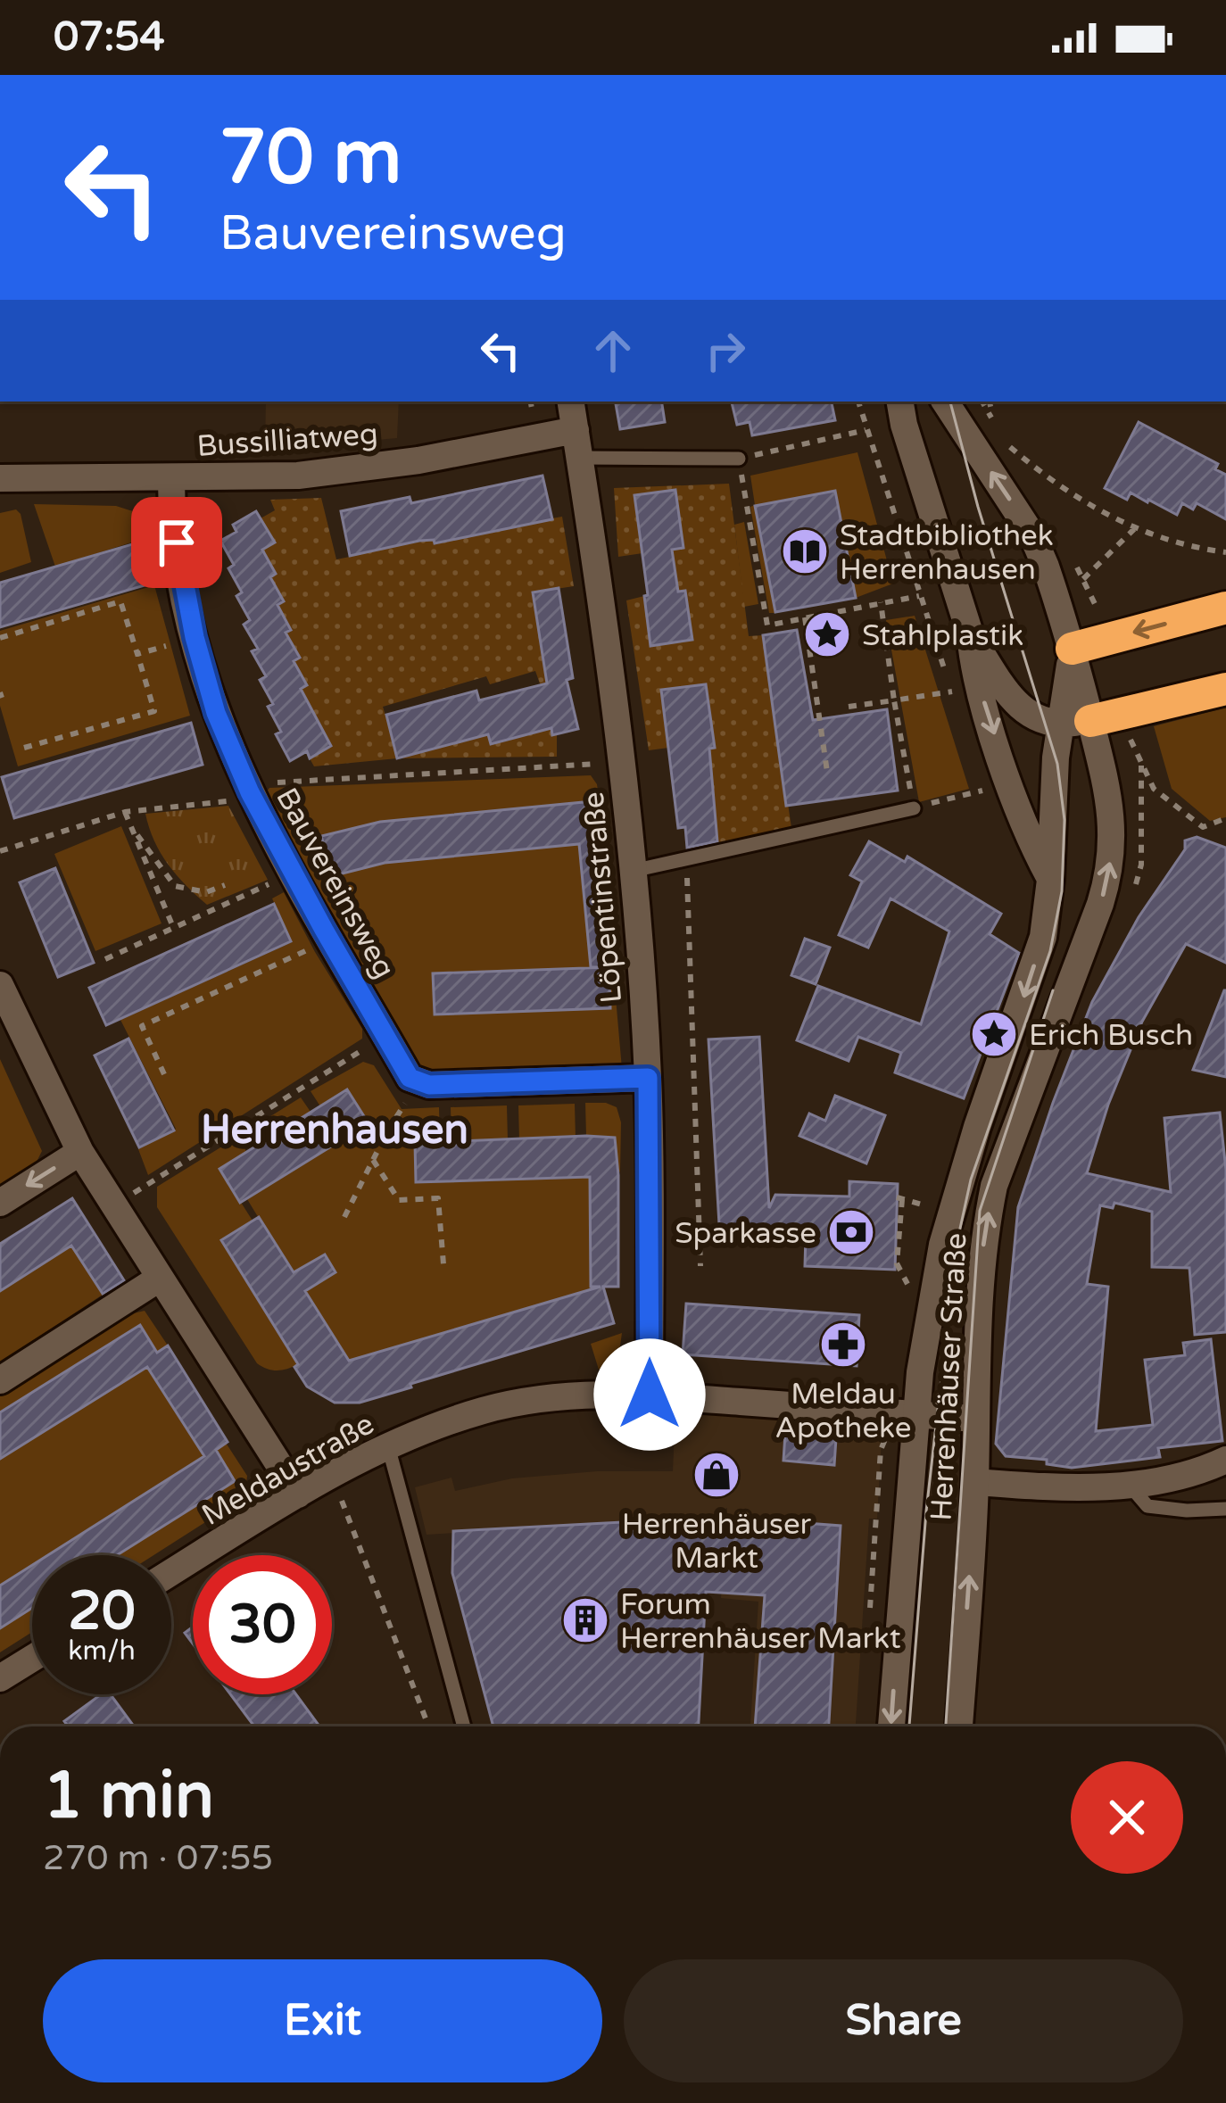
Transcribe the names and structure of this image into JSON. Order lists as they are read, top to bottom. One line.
{"streets":{"street":["Bussilliatweg","Bauvereinsweg","Löpentinstraße","Herrenhäuser Straße","Meldaustraße"]},"crossings":[["Bussilliatweg","Bauvereinsweg"],["Bussilliatweg","Löpentinstraße"],["Löpentinstraße","Meldaustraße"],["Herrenhäuser Straße","Meldaustraße"]],"districts":["Herrenhausen"],"places":{"library":["Stadtbibliothek Herrenhausen"],"place":["Stahlplastik","Erich Busch"],"bank":["Sparkasse"],"pharmacy":["Meldau Apotheke"],"shop":["Herrenhäuser Markt"],"building":["Forum Herrenhäuser Markt"]},"page":{"status":"07:54","turn":["70 m","Bauvereinsweg"],"speed":"20 km/h","limit":"30","heading":["1 min","270 m · 07:55"],"buttons":["Exit","Share"]}}
